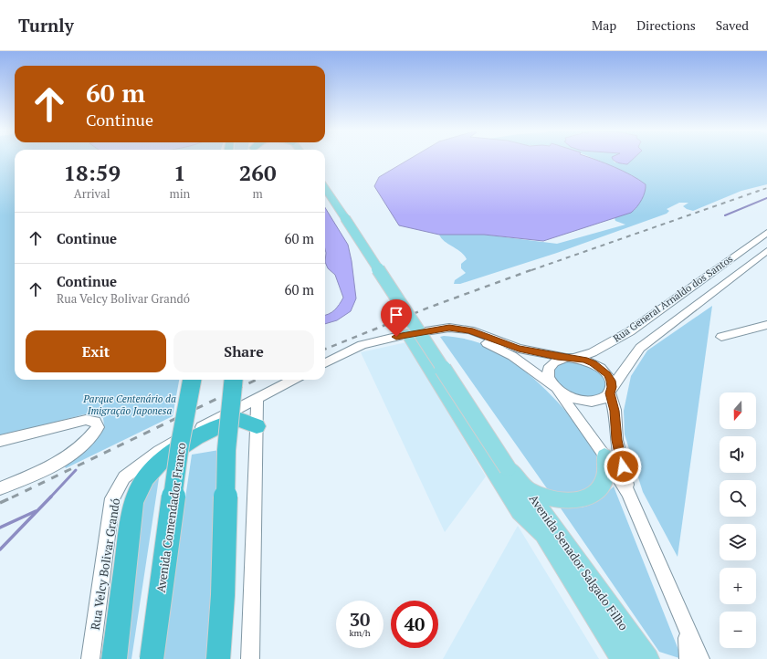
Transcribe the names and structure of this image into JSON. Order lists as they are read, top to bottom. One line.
{"streets":{"highway":["Avenida Comendador Franco"],"main road":["Avenida Senador Salgado Filho"],"street":["Rua General Arnaldo dos Santos","Rua Velcy Bolivar Grandó"]},"parks":["Parque Centenário da Imigração Japonesa"],"north":"bottom","page":{"header":"Turnly","nav":["Map","Directions","Saved"],"turn":["60 m","Continue"],"eta":["18:59","Arrival","1","min","260","m"],"list":[{"name":"Continue","value":"60 m"},{"name":"Continue","note":"Rua Velcy Bolivar Grandó","value":"60 m"}],"buttons":["Exit","Share"],"map_buttons":["+","−"],"speed":"30 km/h","limit":"40"}}
